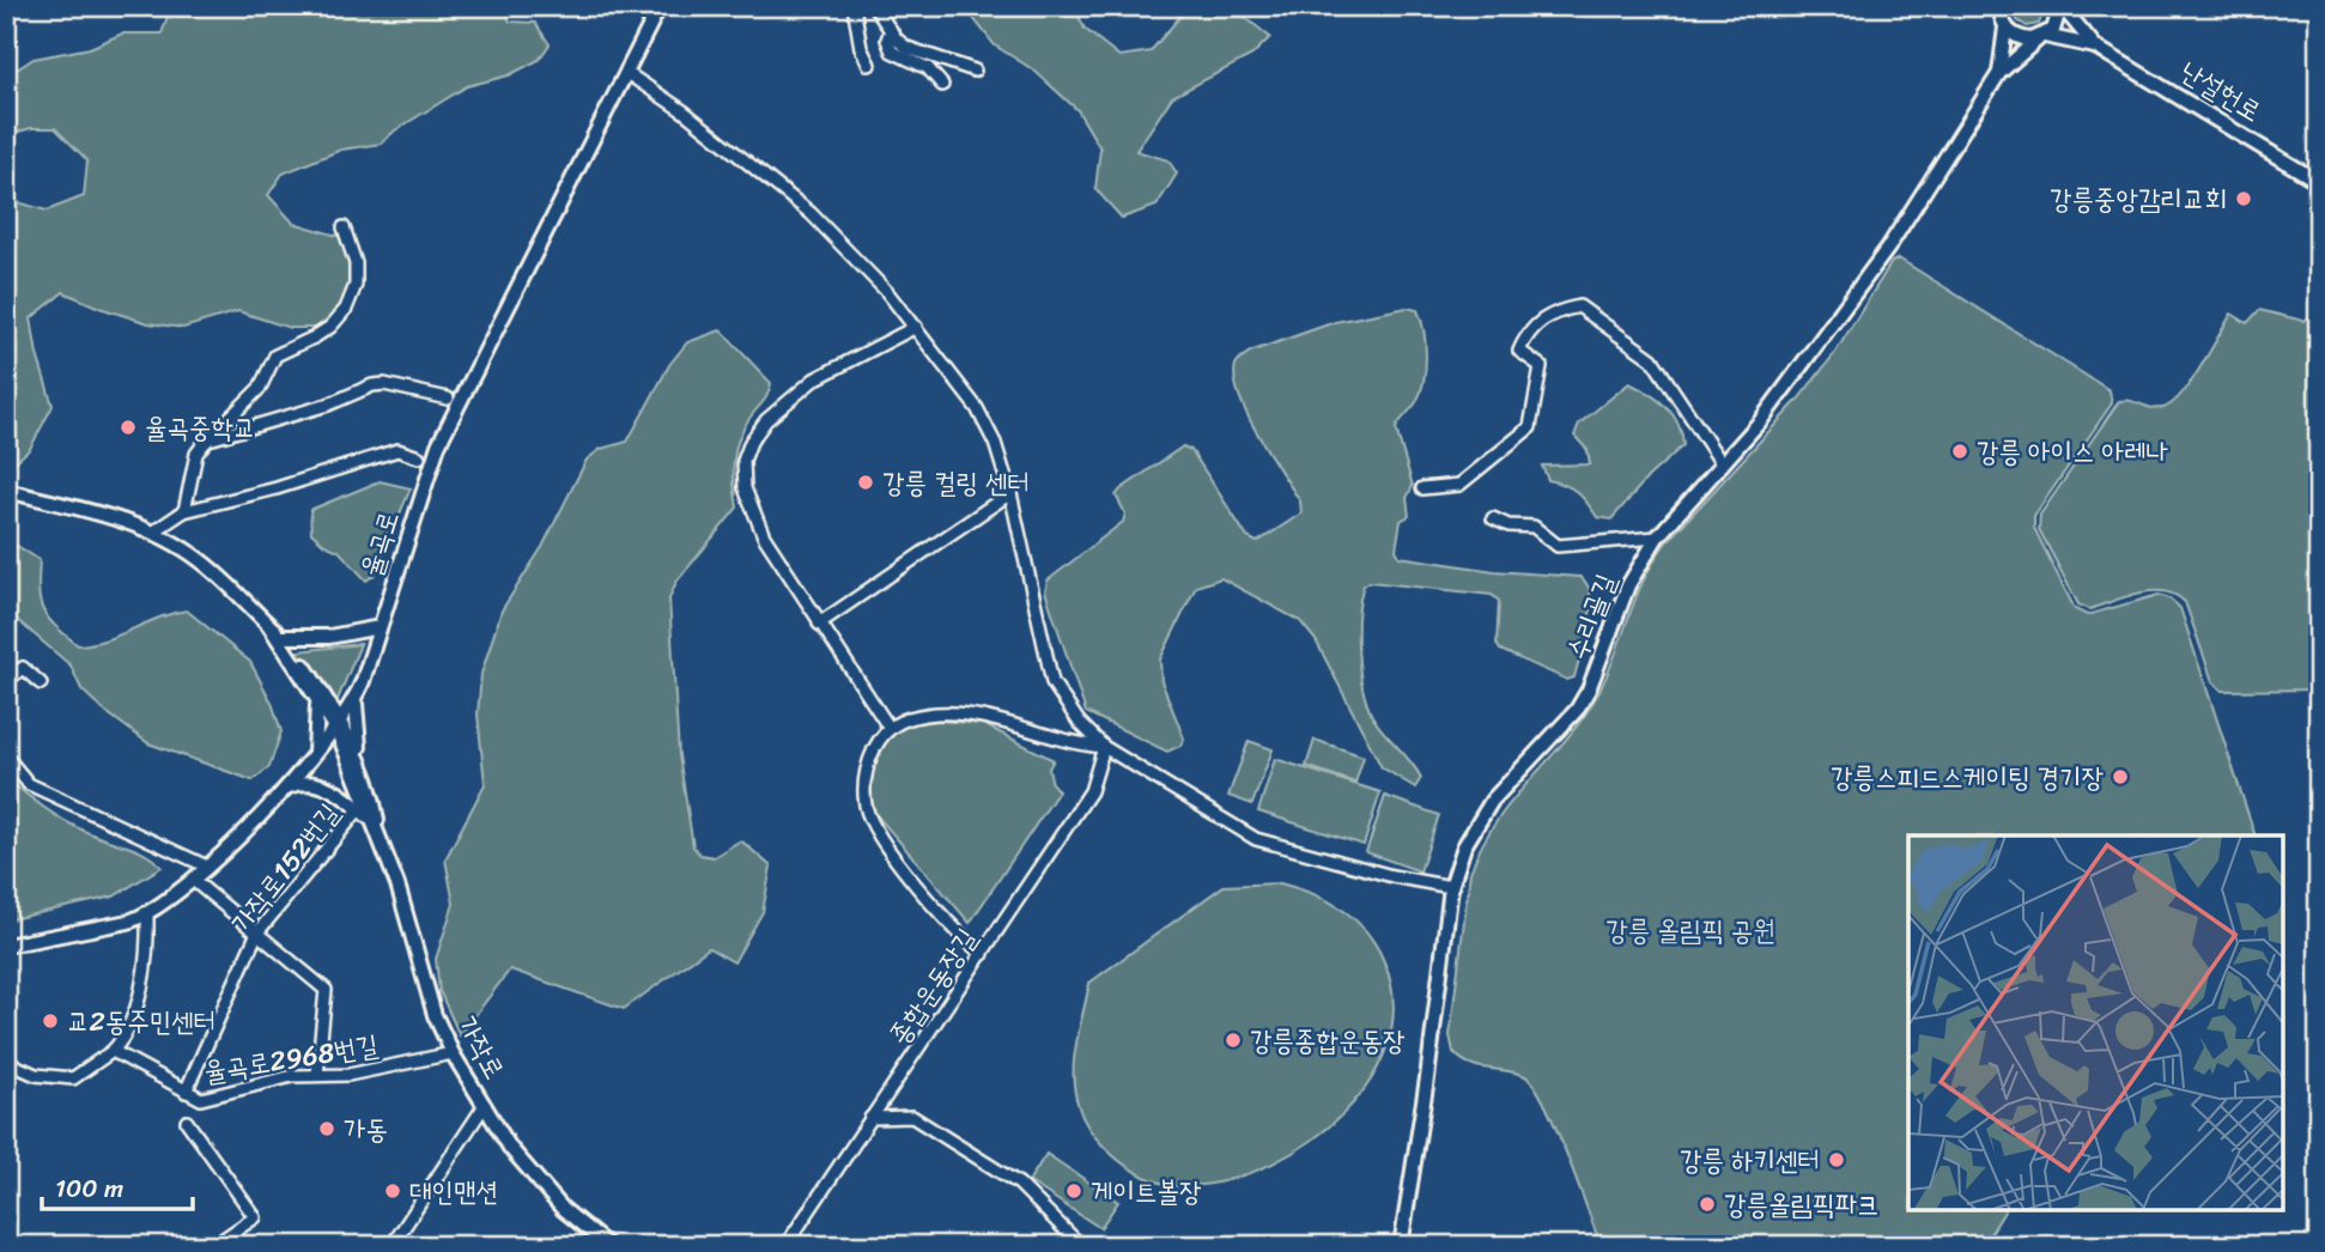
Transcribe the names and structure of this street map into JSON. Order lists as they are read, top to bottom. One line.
{"streets":{"street":["난설헌로","율곡로","수리골길","가작로152번길","종합운동장길","가작로","율곡로2968번길"]},"crossings":[["난설헌로","수리골길"],["율곡로","가작로"],["가작로152번길","율곡로2968번길"],["가작로","율곡로2968번길"]],"parks":["강릉 올림픽 공원"],"places":["강릉중앙감리교회","율곡중학교","강릉 아이스 아레나","강릉 컬링 센터","강릉스피드스케이팅 경기장","교2동주민센터","강릉종합운동장","가동","강릉 하키센터","대인맨션","게이트볼장","강릉올림픽파크"],"scale_bar":"100 m"}
